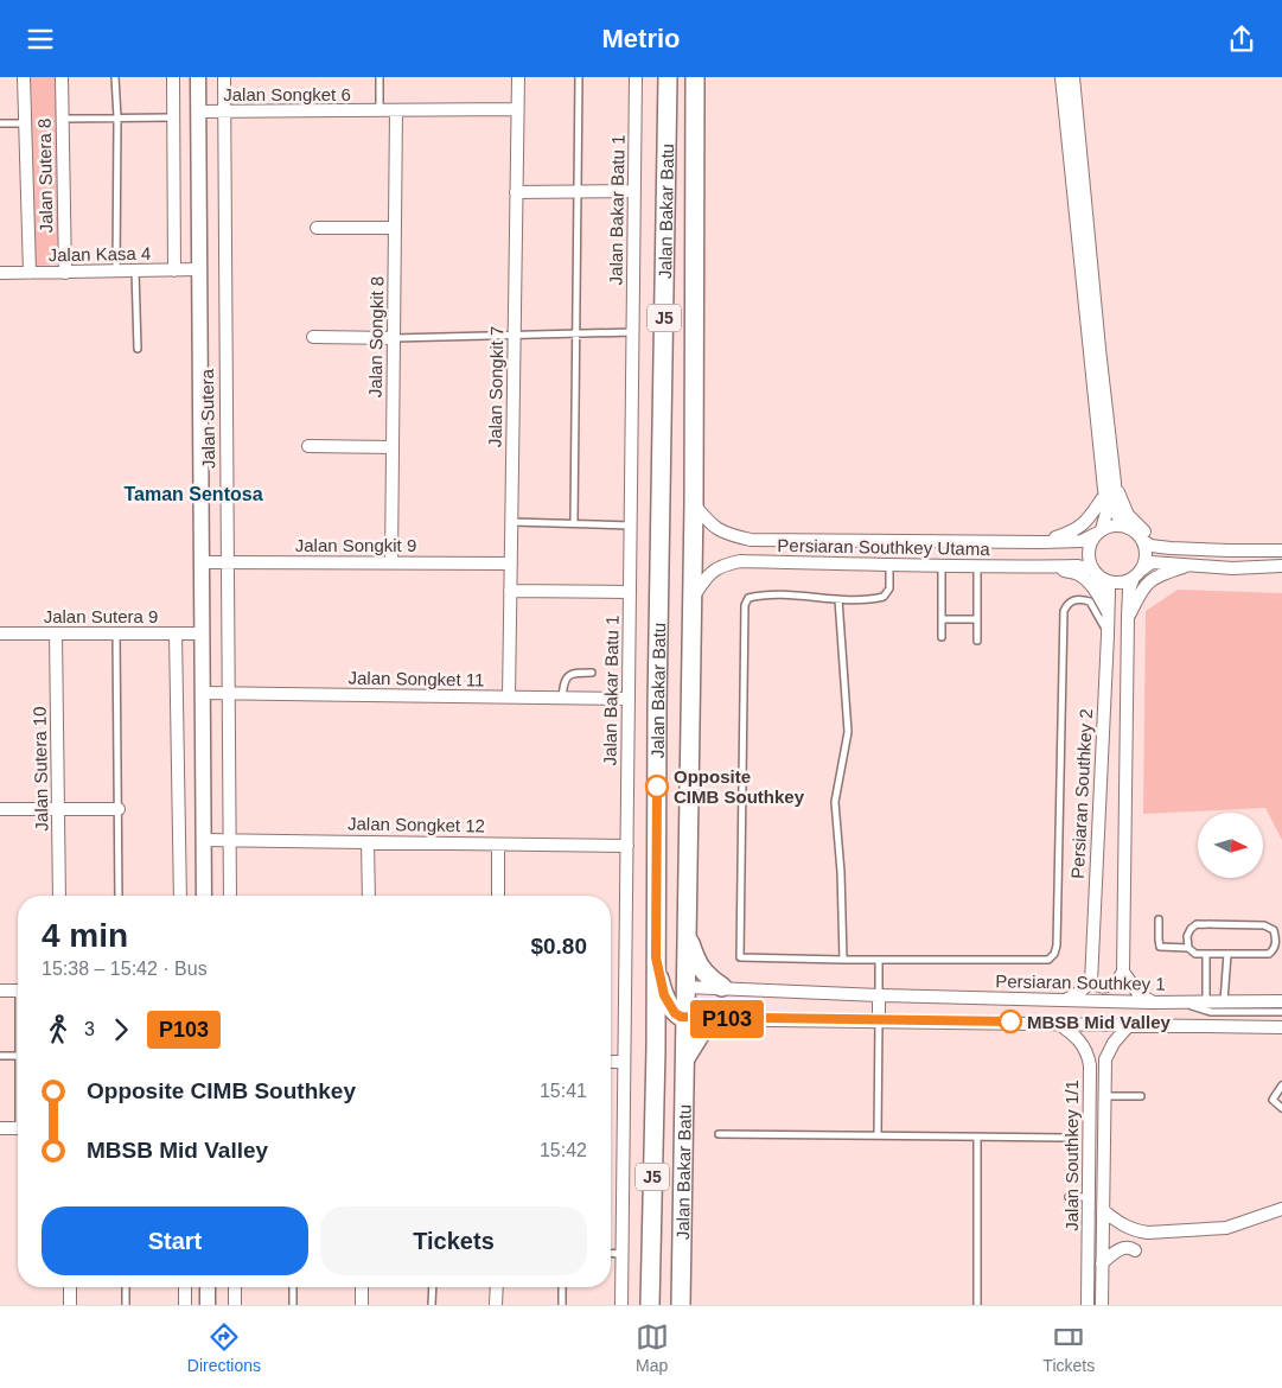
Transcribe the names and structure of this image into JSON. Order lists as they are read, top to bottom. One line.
{"streets":{"main road":["Jalan Bakar Batu","J5"],"street":["Jalan Songket 6","Jalan Sutera 8","Jalan Bakar Batu 1","Jalan Kasa 4","Jalan Songkit 8","Jalan Songkit 7","Jalan Sutera","Jalan Songkit 9","Persiaran Southkey Utama","Jalan Sutera 9","Jalan Songket 11","Jalan Sutera 10","Persiaran Southkey 2","Jalan Songket 12","Persiaran Southkey 1","Jalan Southkey 1/1"]},"crossings":[["Jalan Songket 6","Jalan Songkit 8"],["Jalan Songket 6","Jalan Songkit 7"],["Jalan Songket 6","Jalan Sutera"],["Jalan Sutera 8","Jalan Kasa 4"],["Jalan Bakar Batu 1","Jalan Songket 11"],["Jalan Bakar Batu 1","Jalan Songket 12"],["Jalan Bakar Batu","Persiaran Southkey Utama"],["Jalan Bakar Batu","Persiaran Southkey 1"],["Jalan Kasa 4","Jalan Sutera"],["Jalan Songkit 8","Jalan Songkit 9"],["Jalan Songkit 7","Jalan Songkit 9"],["Jalan Songkit 7","Jalan Songket 11"],["Jalan Sutera","Jalan Songkit 9"],["Jalan Sutera","Jalan Sutera 9"],["Jalan Sutera","Jalan Songket 11"],["Jalan Sutera","Jalan Songket 12"],["Persiaran Southkey Utama","Persiaran Southkey 2"],["Jalan Sutera 9","Jalan Sutera 10"]],"districts":["Taman Sentosa"],"places":["Opposite CIMB Southkey","MBSB Mid Valley"],"lines":["bus line P103"],"north":"right","page":{"header":"Metrio","on_map":"P103","heading":["4 min","15:38 – 15:42 · Bus","$0.80"],"legs":["3","P103"],"list":[{"name":"Opposite CIMB Southkey","value":"15:41"},{"name":"MBSB Mid Valley","value":"15:42"}],"buttons":["Start","Tickets"],"tabs":["Directions","Map","Tickets"]}}
